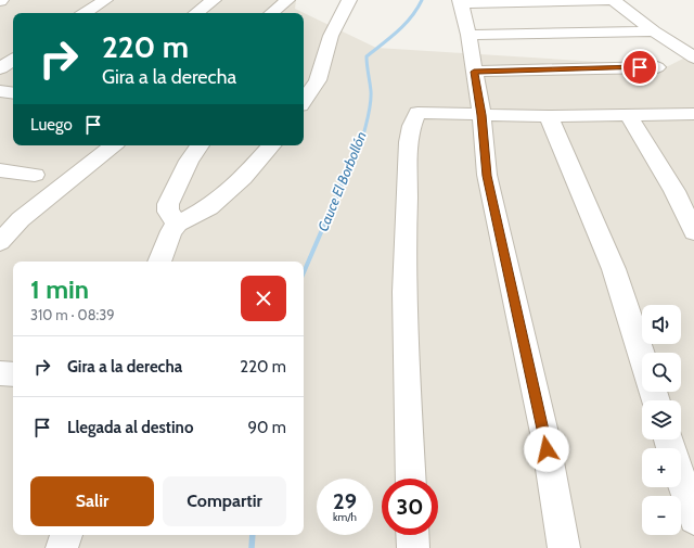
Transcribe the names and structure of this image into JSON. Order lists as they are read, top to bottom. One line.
{"water":["Cauce El Borbollón"],"page":{"turn":["220 m","Gira a la derecha"],"then":"Luego","heading":["1 min","310 m · 08:39"],"map_buttons":["+","−"],"list":[{"name":"Gira a la derecha","value":"220 m"},{"name":"Llegada al destino","value":"90 m"}],"buttons":["Salir","Compartir"],"speed":"29 km/h","limit":"30"}}
